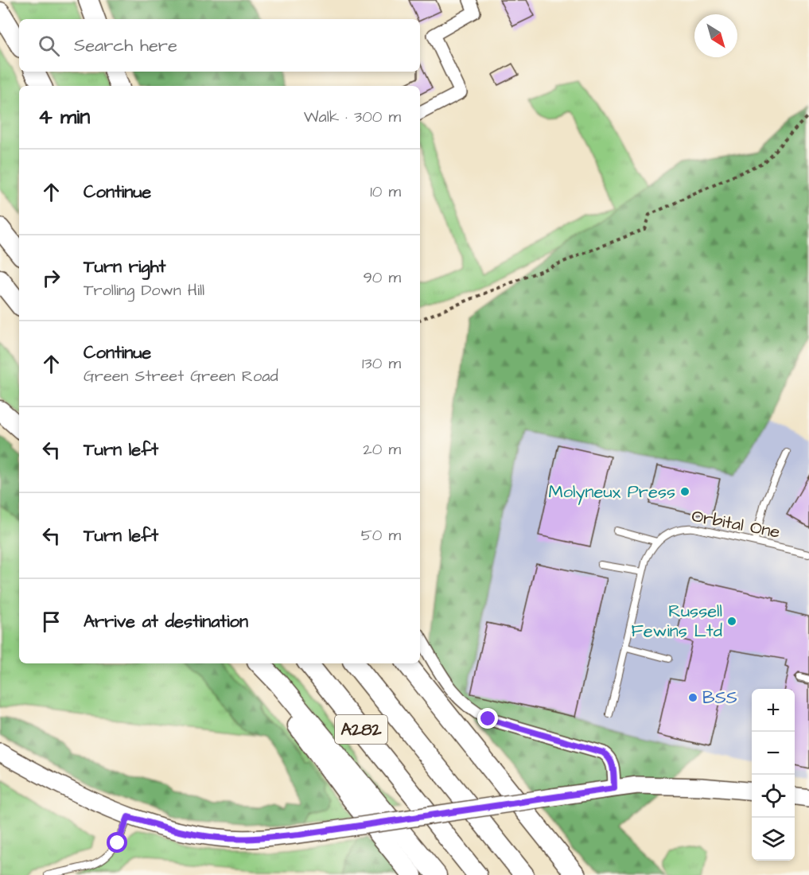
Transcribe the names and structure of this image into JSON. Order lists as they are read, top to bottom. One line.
{"streets":{"highway":["A282"],"lane":["Orbital One"]},"places":["Molyneux Press","Russell Fewins Ltd","BSS"],"north":"bottom right","page":{"search":"Search here","heading":["4 min","Walk · 300 m"],"list":[["Continue","10 m"],["Turn right","Trolling Down Hill","90 m"],["Continue","Green Street Green Road","130 m"],["Turn left","20 m"],["Turn left","50 m"],"Arrive at destination"],"map_buttons":["+","−"]}}
